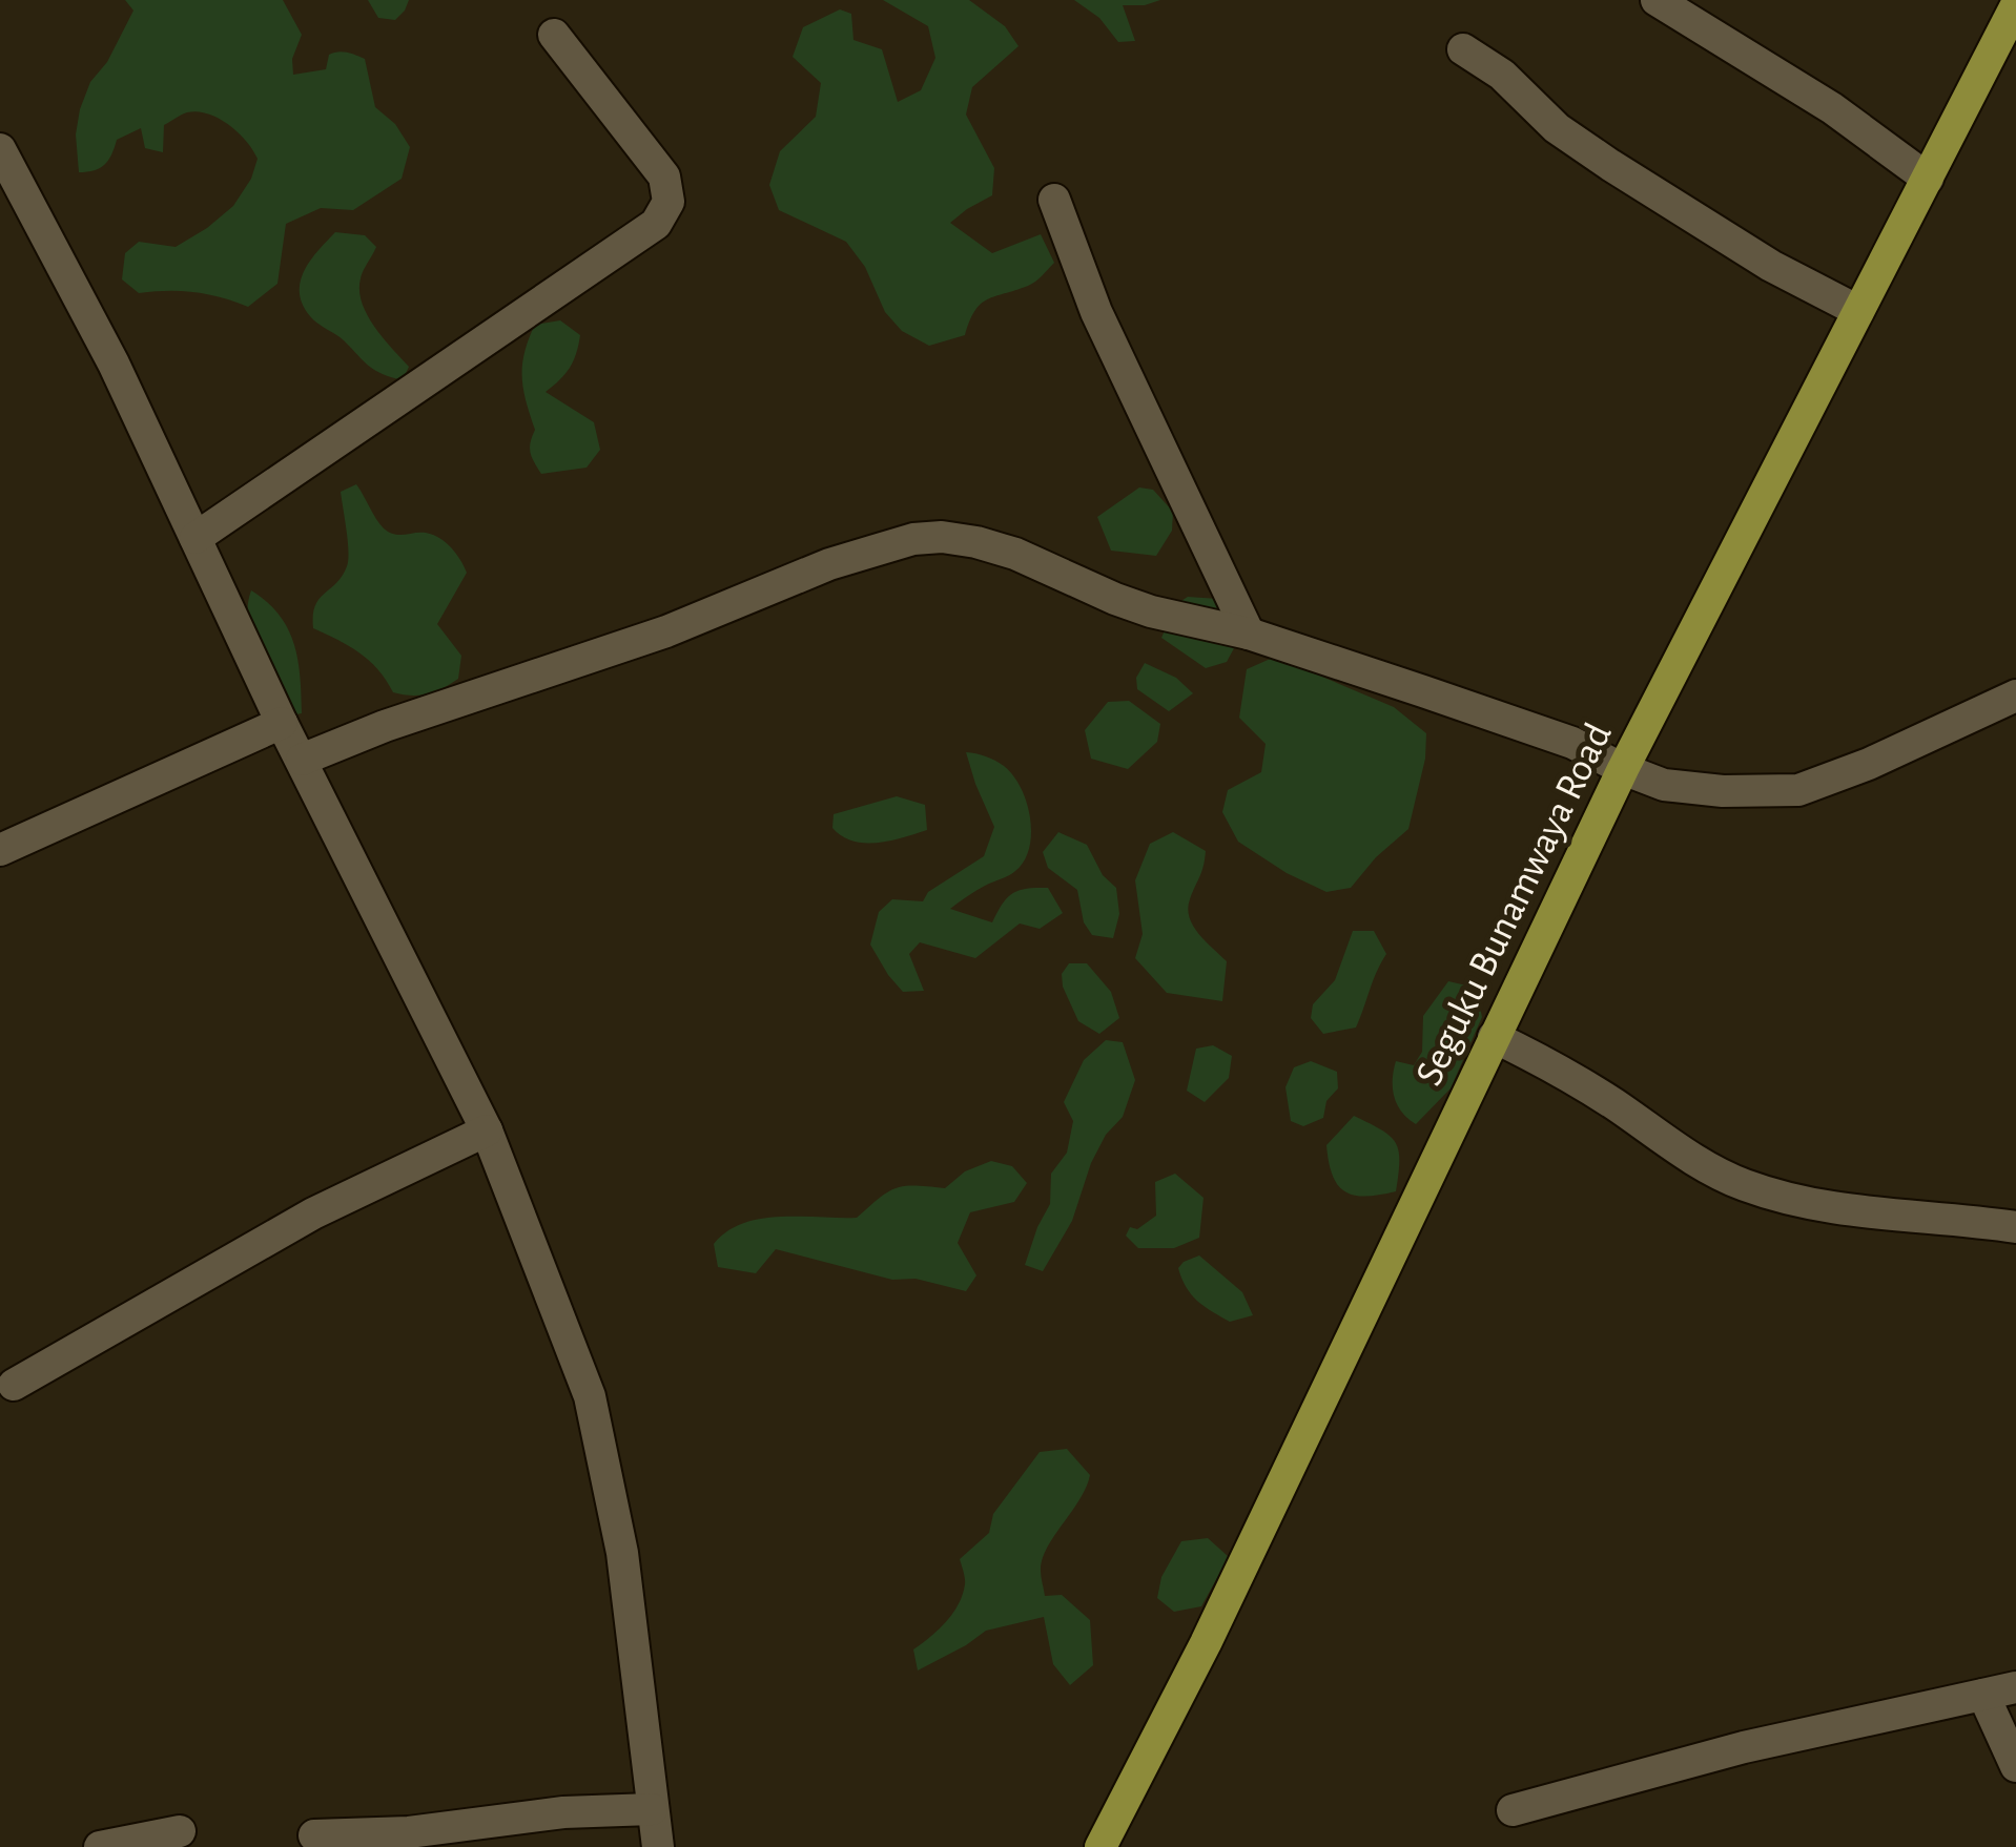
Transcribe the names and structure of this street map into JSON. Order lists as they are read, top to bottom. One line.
{"streets":{"main road":["Seguku Bunamwaya Road"]}}
